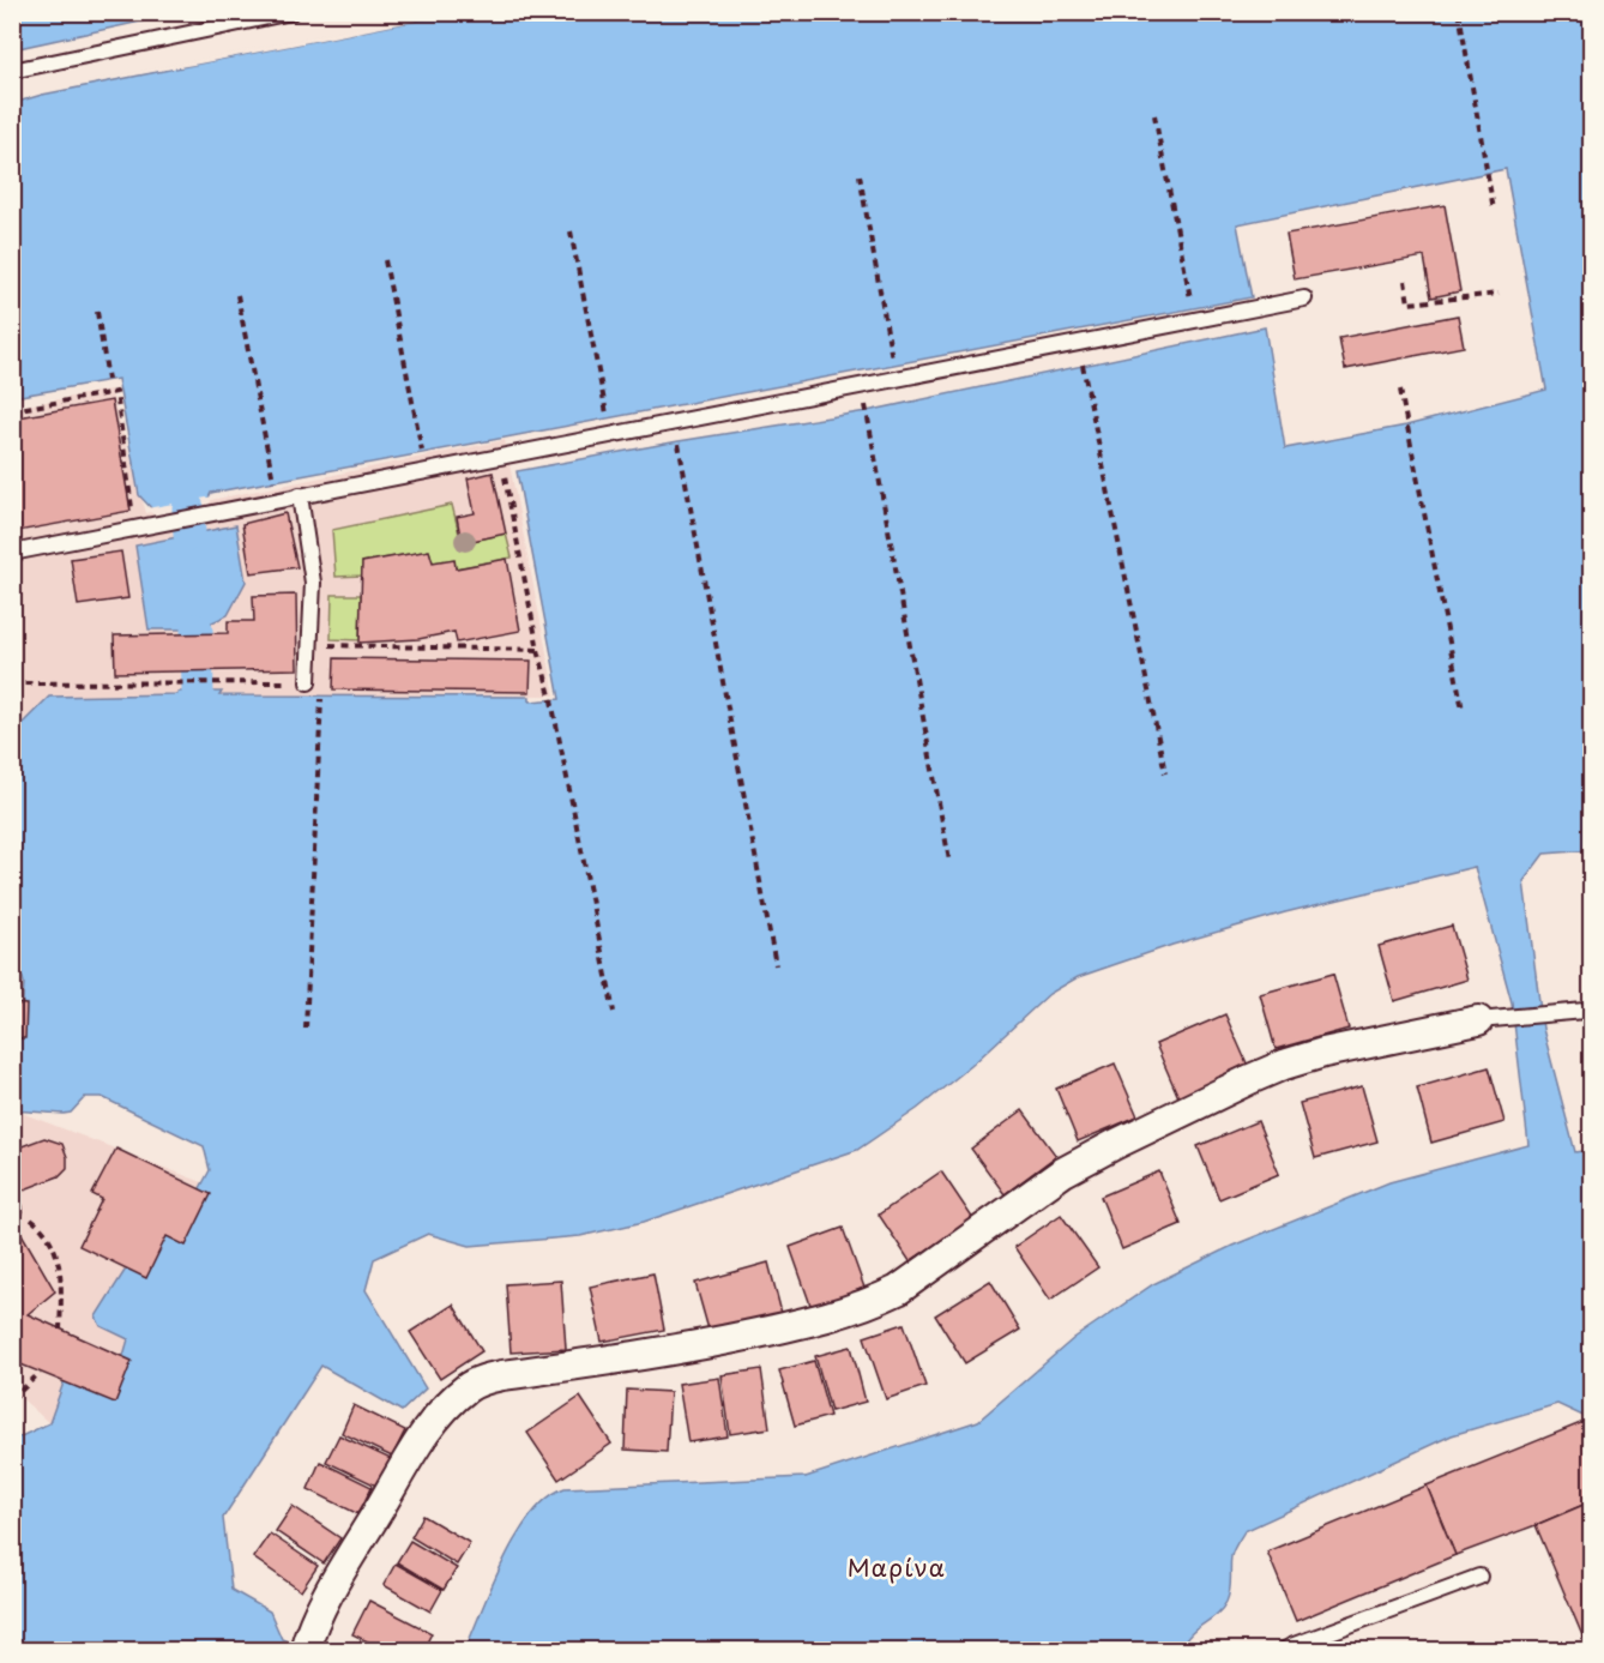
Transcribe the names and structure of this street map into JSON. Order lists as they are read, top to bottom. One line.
{"districts":["Μαρίνα"]}
